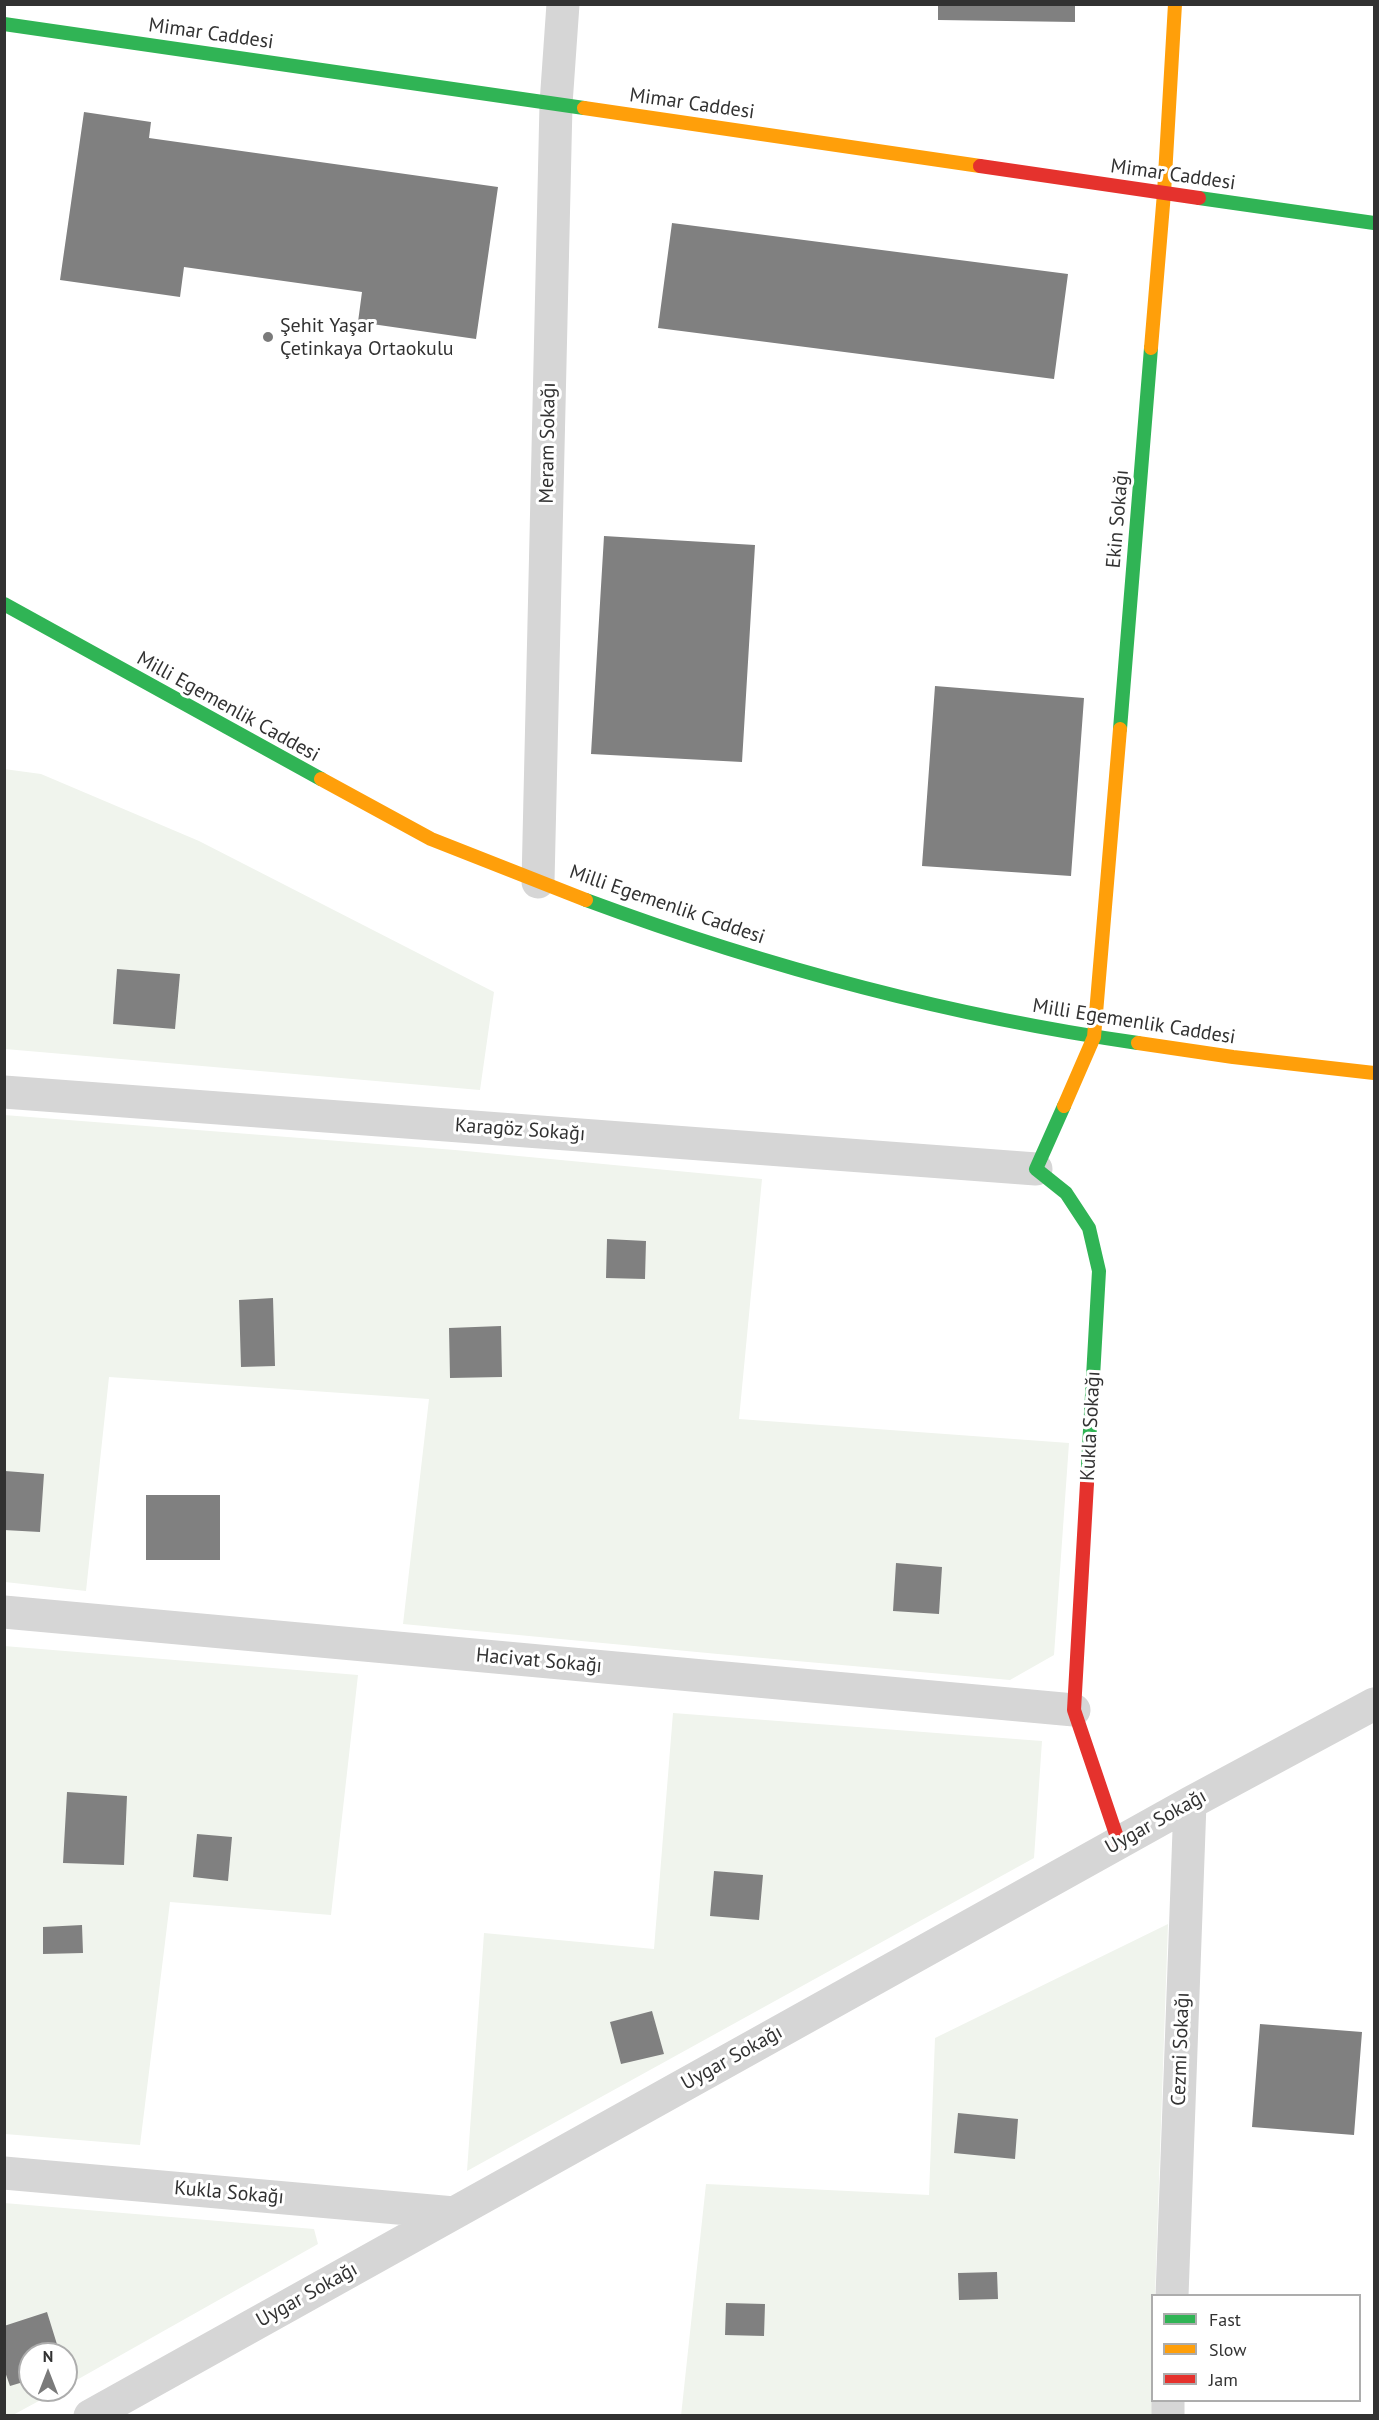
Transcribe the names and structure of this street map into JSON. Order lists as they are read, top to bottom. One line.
{"streets":{"street":["Mimar Caddesi","Meram Sokağı","Ekin Sokağı","Milli Egemenlik Caddesi","Karagöz Sokağı","Kukla Sokağı","Hacivat Sokağı","Uygar Sokağı","Cezmi Sokağı"]},"crossings":[["Mimar Caddesi","Meram Sokağı"],["Mimar Caddesi","Ekin Sokağı"],["Meram Sokağı","Milli Egemenlik Caddesi"],["Ekin Sokağı","Milli Egemenlik Caddesi"],["Karagöz Sokağı","Kukla Sokağı"],["Kukla Sokağı","Hacivat Sokağı"],["Kukla Sokağı","Uygar Sokağı"],["Uygar Sokağı","Cezmi Sokağı"]],"places":["Şehit Yaşar Çetinkaya Ortaokulu"],"legend":["Fast","Slow","Jam"],"north":"top"}
